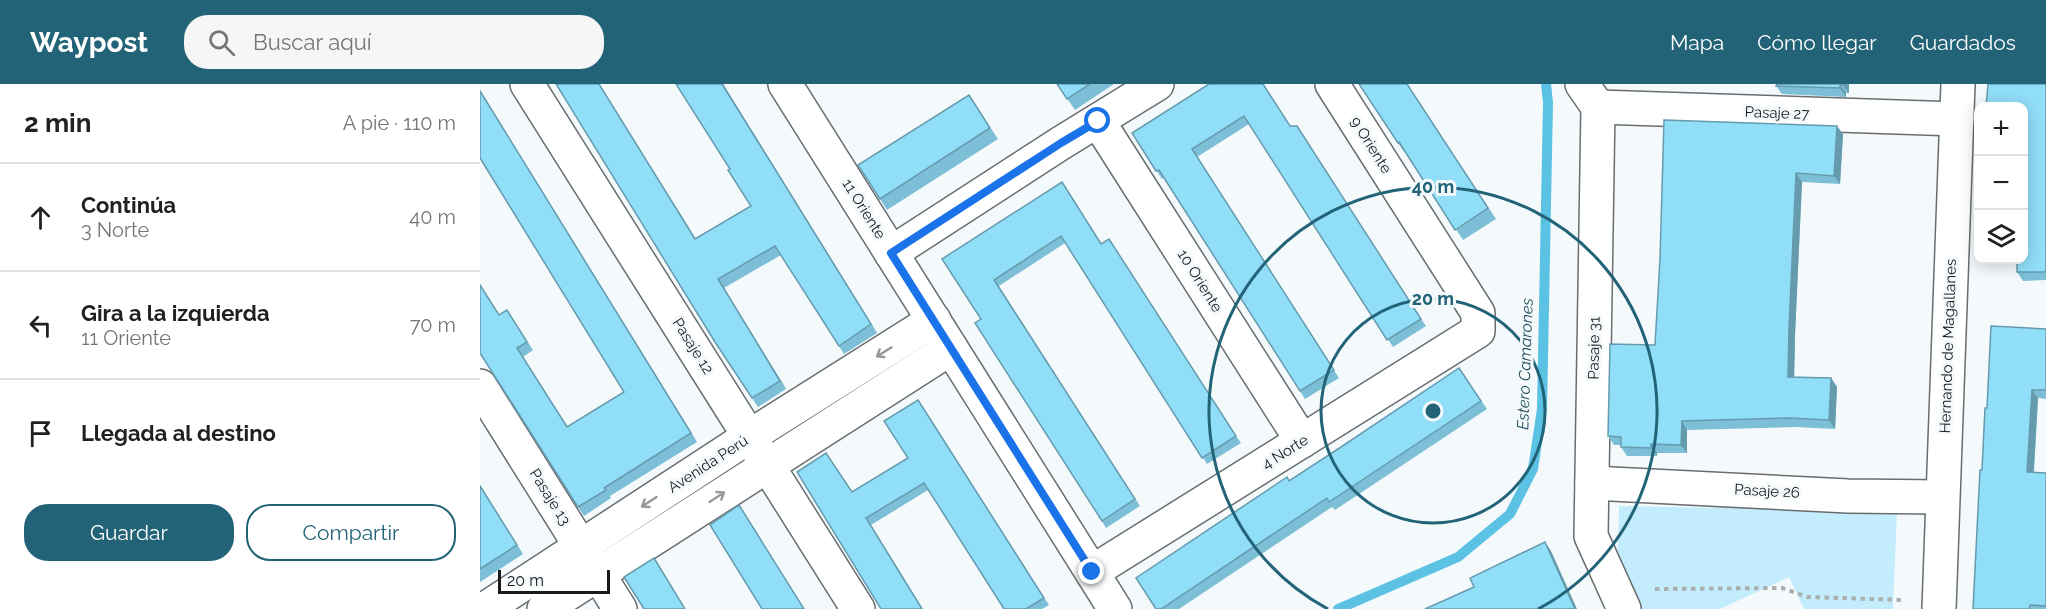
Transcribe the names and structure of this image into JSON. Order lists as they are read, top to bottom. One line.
{"streets":{"street":["Pasaje 27","9 Oriente","11 Oriente","10 Oriente","Pasaje 12","Hernando de Magallanes","Pasaje 31","4 Norte","Avenida Perú","Pasaje 26","Pasaje 13"]},"crossings":[["Pasaje 27","Hernando de Magallanes"],["Pasaje 27","Pasaje 31"],["9 Oriente","4 Norte"],["11 Oriente","4 Norte"],["11 Oriente","Avenida Perú"],["10 Oriente","4 Norte"],["Pasaje 12","Avenida Perú"],["Hernando de Magallanes","Pasaje 26"],["Pasaje 31","Pasaje 26"],["Avenida Perú","Pasaje 13"]],"water":["Estero Camarones"],"scale_bar":"20 m","page":{"header":"Waypost","search":"Buscar aquí","nav":["Mapa","Cómo llegar","Guardados"],"heading":["2 min","A pie · 110 m"],"map_buttons":["+","−"],"list":[["Continúa","3 Norte","40 m"],["Gira a la izquierda","11 Oriente","70 m"],"Llegada al destino"],"buttons":["Guardar","Compartir"],"scale":"20 m"},"rings":["40 m","20 m"]}
